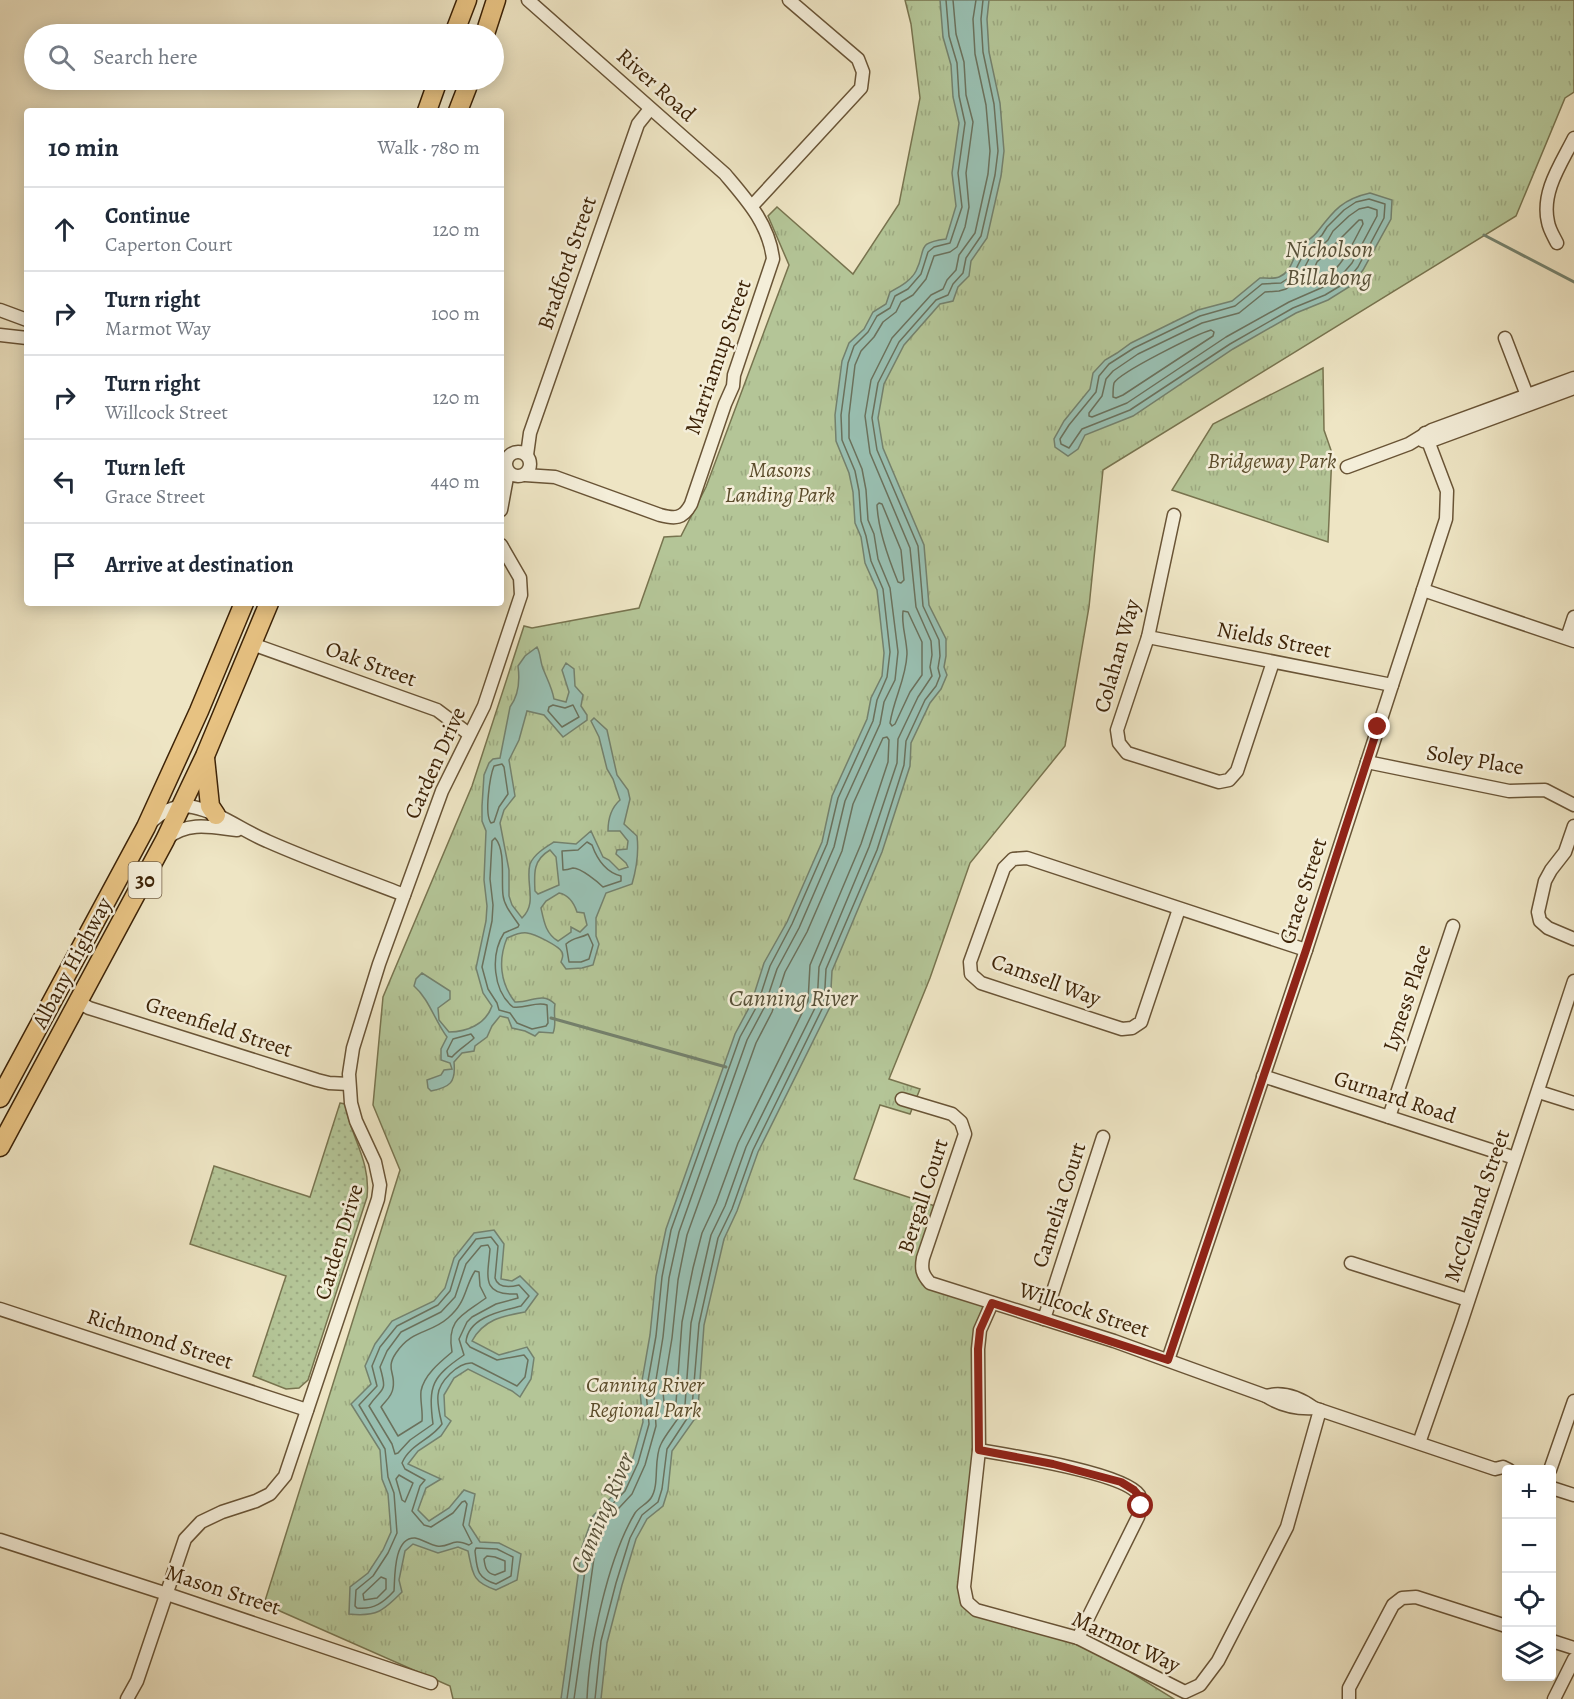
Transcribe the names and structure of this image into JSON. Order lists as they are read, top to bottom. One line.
{"streets":{"highway":["30","Albany Highway"],"street":["River Road","Bradford Street","Marriamup Street","Nields Street","Colahan Way","Oak Street","Soley Place","Carden Drive","Grace Street","Camsell Way","Lyness Place","Greenfield Street","Gurnard Road","Bergall Court","Camelia Court","McClelland Street","Willcock Street","Richmond Street","Mason Street","Marmot Way"]},"crossings":[["River Road","Bradford Street"],["River Road","Marriamup Street"],["Bradford Street","Marriamup Street"],["Nields Street","Colahan Way"],["Nields Street","Grace Street"],["Oak Street","Carden Drive"],["Oak Street","Albany Highway"],["Soley Place","Grace Street"],["Carden Drive","Greenfield Street"],["Carden Drive","Richmond Street"],["Carden Drive","Mason Street"],["Grace Street","Camsell Way"],["Grace Street","Gurnard Road"],["Grace Street","Willcock Street"],["Albany Highway","Greenfield Street"],["Lyness Place","Gurnard Road"],["Gurnard Road","McClelland Street"],["Bergall Court","Willcock Street"],["Camelia Court","Willcock Street"],["McClelland Street","Willcock Street"],["Willcock Street","Marmot Way"]],"water":["Nicholson Billabong","Canning River"],"parks":["Bridgeway Park","Masons Landing Park","Canning River Regional Park"],"page":{"search":"Search here","heading":["10 min","Walk · 780 m"],"list":[["Continue","Caperton Court","120 m"],["Turn right","Marmot Way","100 m"],["Turn right","Willcock Street","120 m"],["Turn left","Grace Street","440 m"],"Arrive at destination"],"map_buttons":["+","−"]}}
